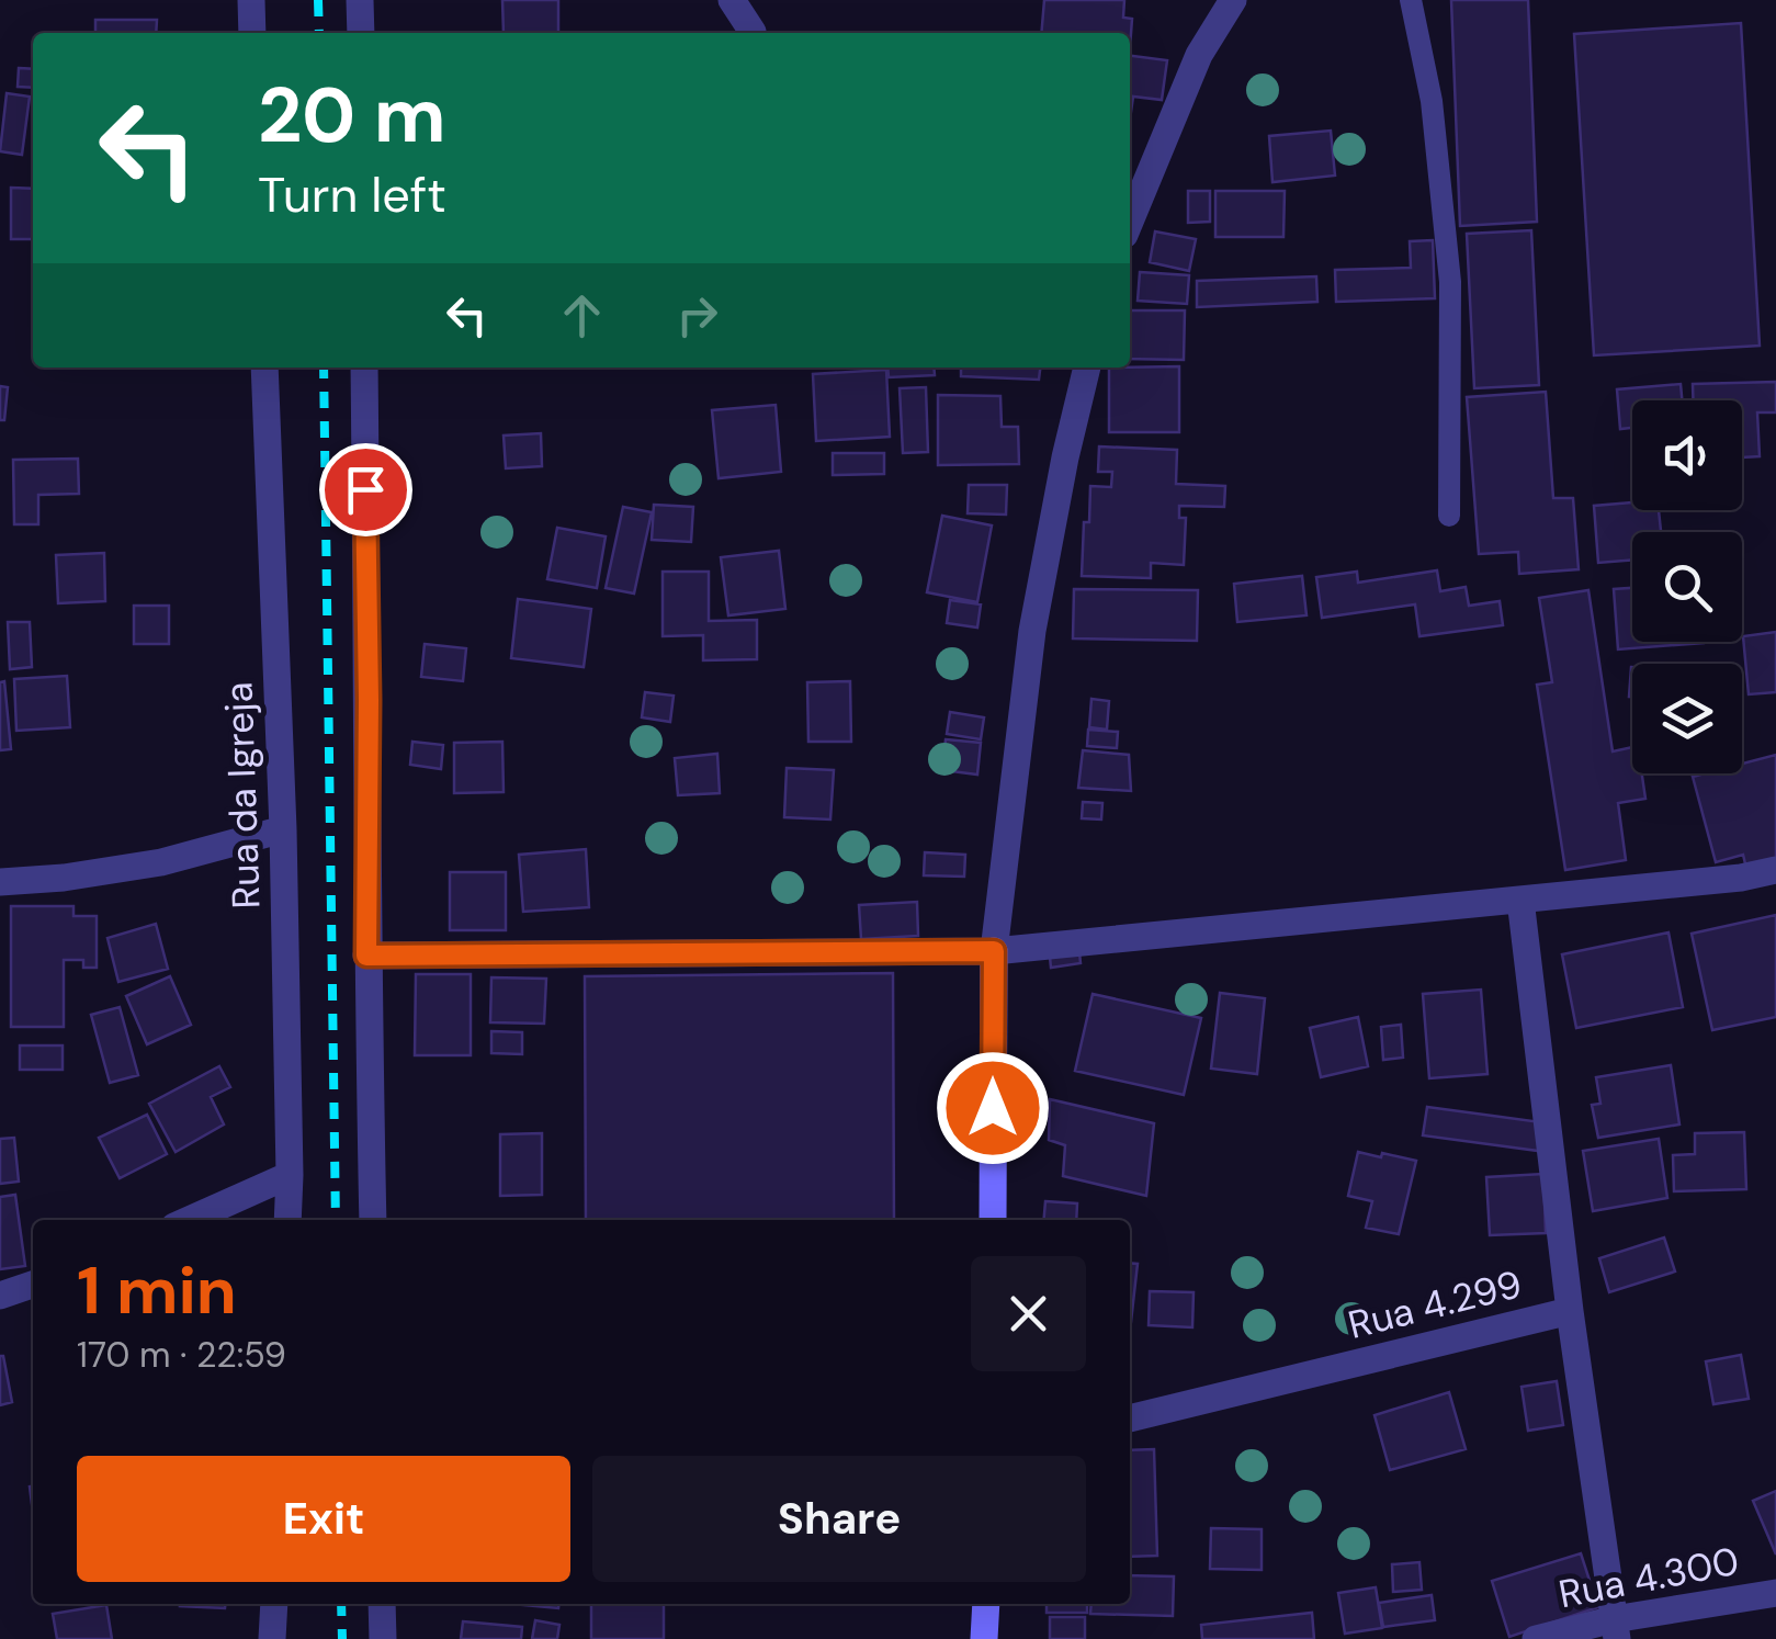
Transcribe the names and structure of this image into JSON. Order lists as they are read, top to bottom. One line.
{"streets":{"street":["Rua da Igreja","Rua 4.299","Rua 4.300"]},"crossings":[["Rua 4.299","Rua 4.300"]],"page":{"turn":["20 m","Turn left"],"heading":["1 min","170 m · 22:59"],"buttons":["Exit","Share"]}}
